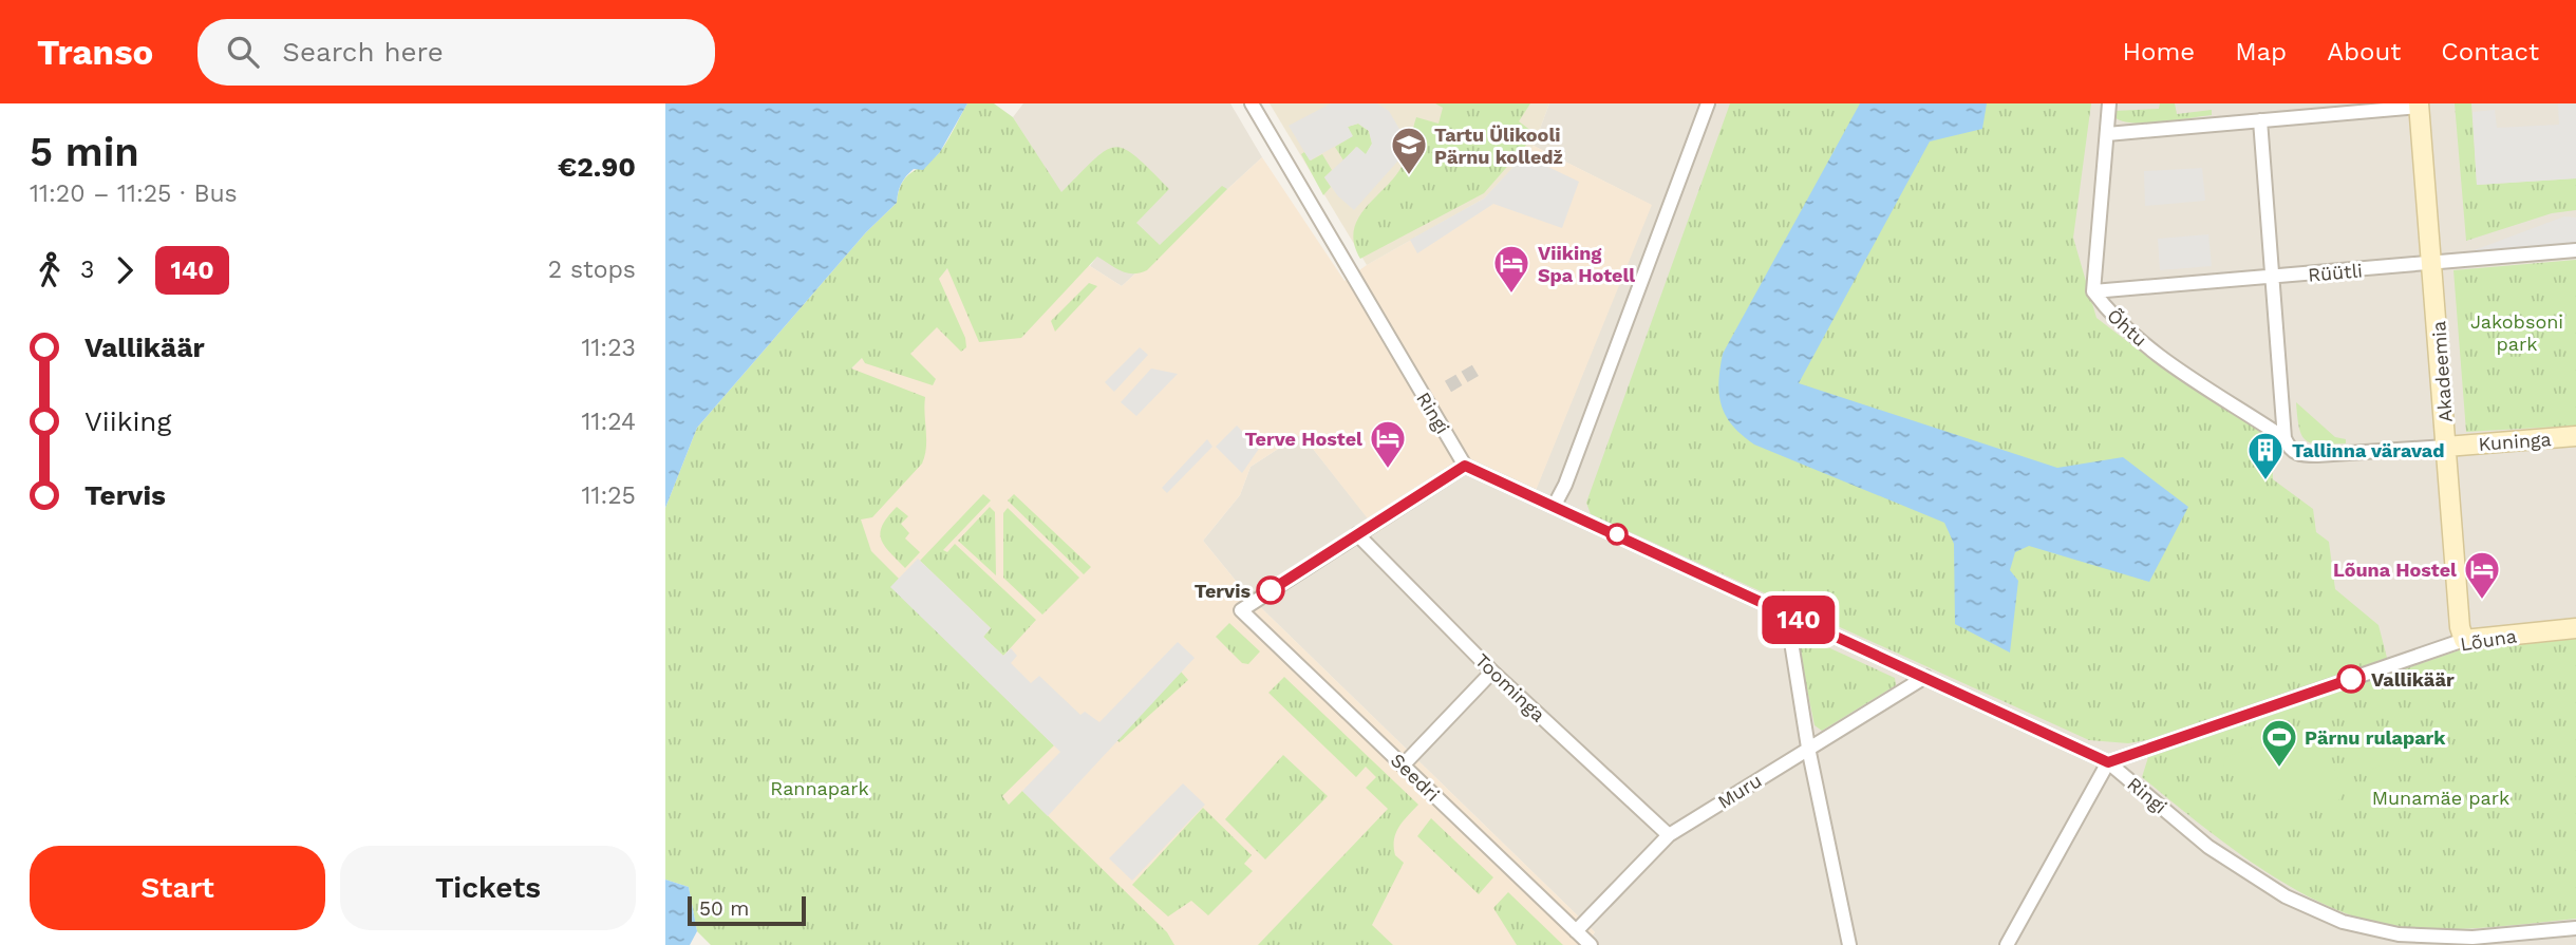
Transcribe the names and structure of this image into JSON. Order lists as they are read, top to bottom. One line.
{"streets":{"street":["Rüütli","Õhtu","Akadeemia","Ringi","Kuninga","Lõuna","Toominga","Seedri","Muru"]},"crossings":[["Rüütli","Õhtu"],["Rüütli","Akadeemia"],["Õhtu","Kuninga"],["Akadeemia","Kuninga"],["Akadeemia","Lõuna"],["Ringi","Lõuna"],["Ringi","Muru"],["Toominga","Seedri"],["Toominga","Muru"],["Seedri","Muru"]],"parks":["Jakobsoni park","Rannapark","Munamäe park"],"places":{"school or university":["Tartu Ülikooli Pärnu kolledž"],"hotel":["Viiking Spa Hotell","Terve Hostel","Lõuna Hostel"],"building":["Tallinna väravad"],"other":["Tervis","Vallikäär"],"sports":["Pärnu rulapark"]},"lines":["bus line 140"],"scale_bar":"50 m","page":{"header":"Transo","search":"Search here","nav":["Home","Map","About","Contact"],"heading":["5 min","11:20 – 11:25 · Bus","€2.90"],"on_map":"140","legs":["3","140","2 stops"],"list":[{"name":"Vallikäär","value":"11:23"},{"name":"Viiking","value":"11:24"},{"name":"Tervis","value":"11:25"}],"buttons":["Start","Tickets"],"scale":"50 m"}}
